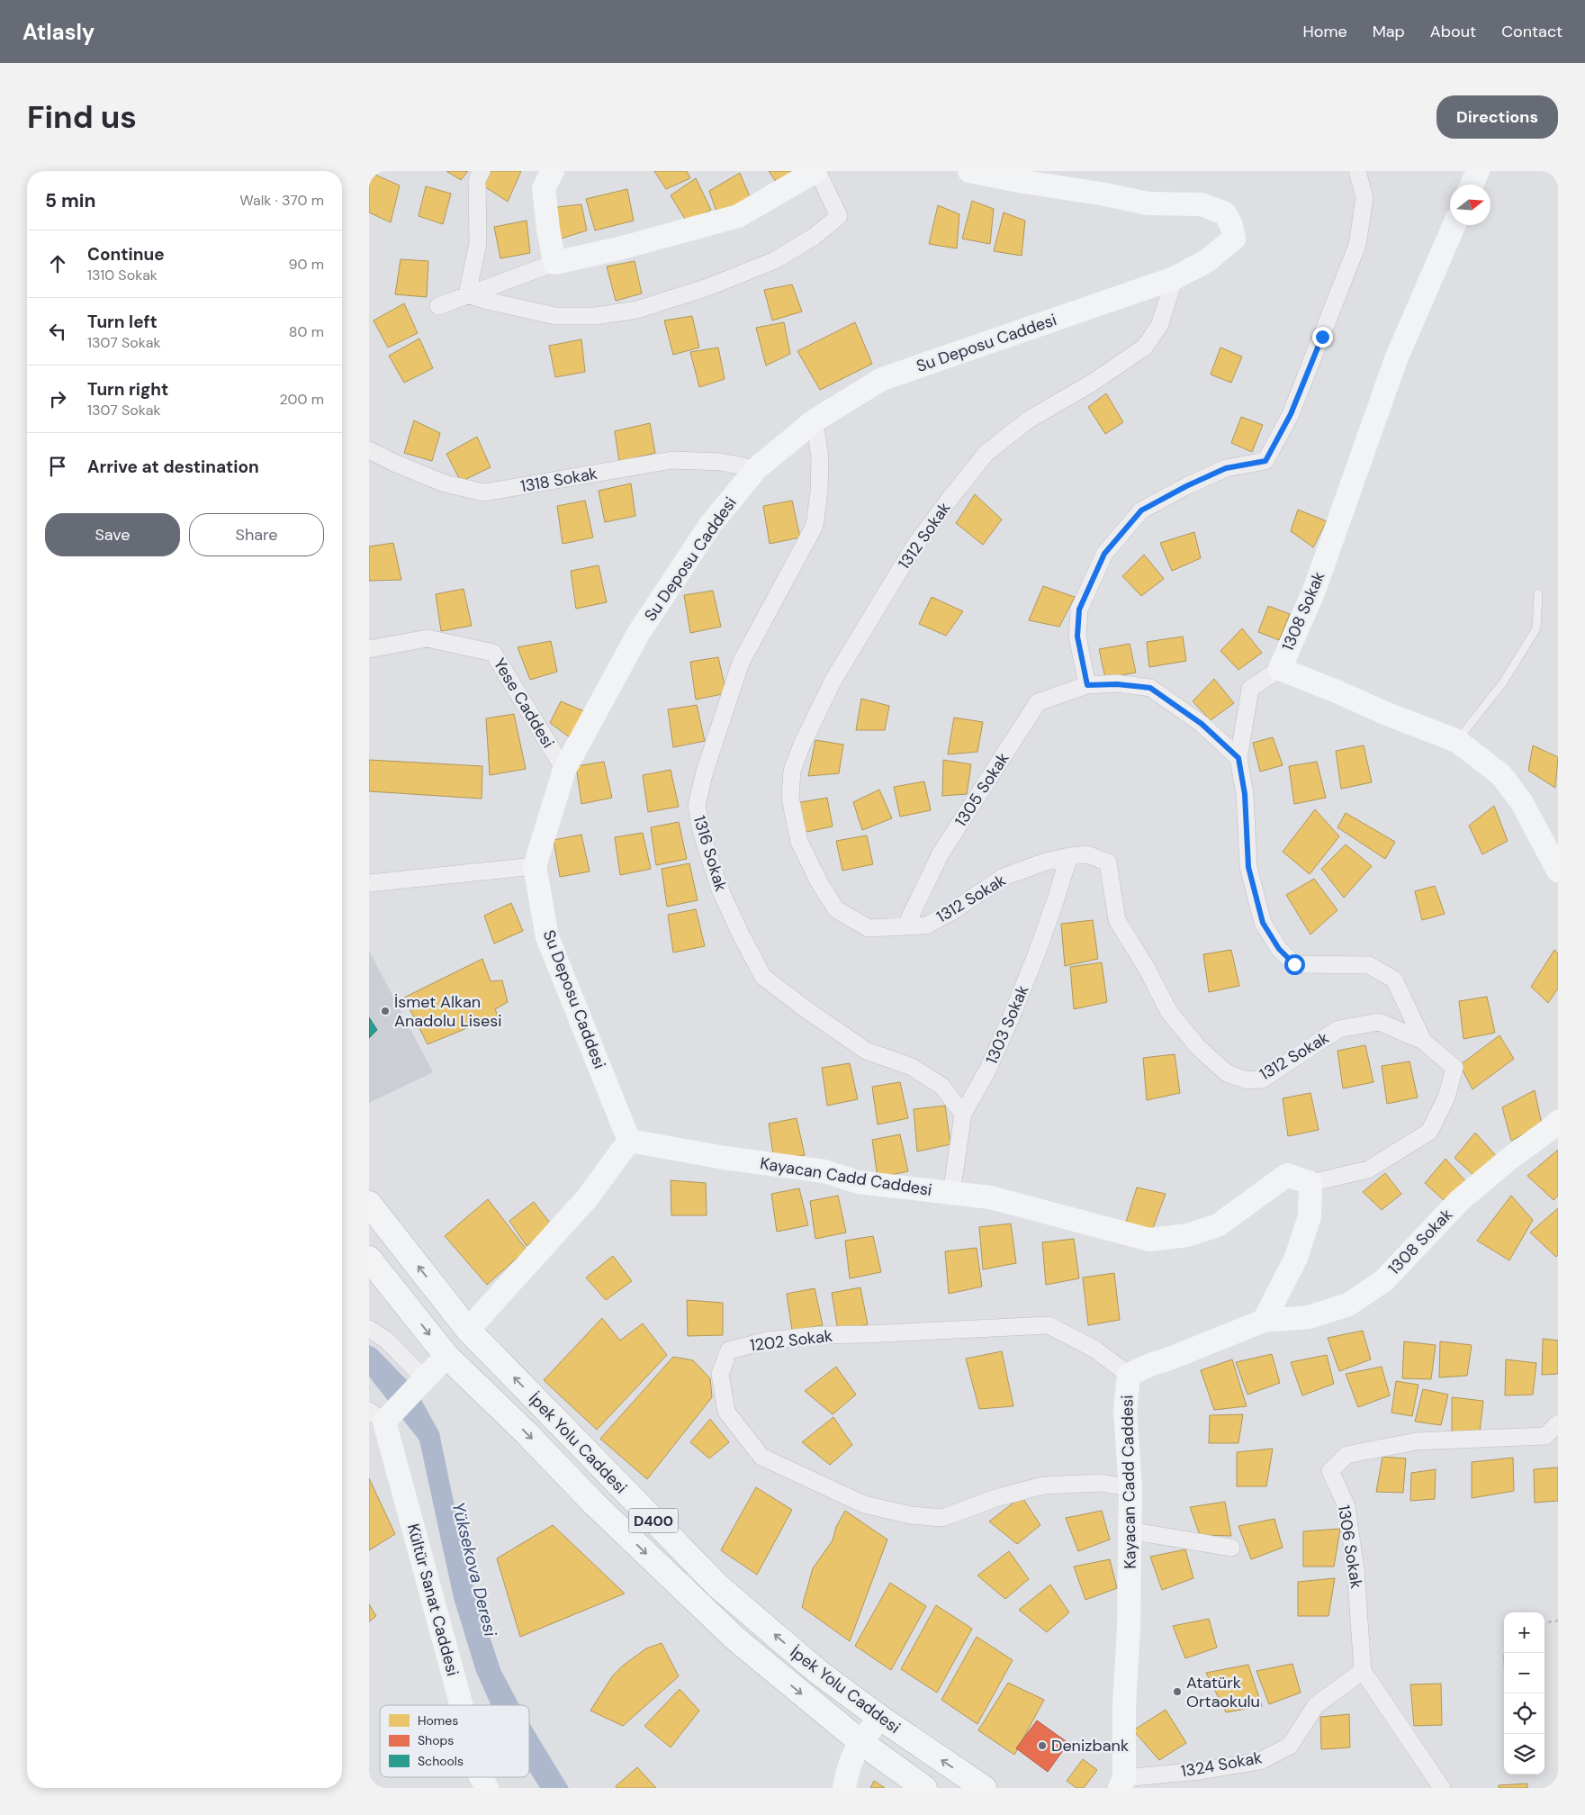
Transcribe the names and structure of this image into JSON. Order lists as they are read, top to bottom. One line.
{"streets":{"highway":["İpek Yolu Caddesi","D400"],"street":["Su Deposu Caddesi","1318 Sokak","1312 Sokak","1308 Sokak","Yese Caddesi","1305 Sokak","1316 Sokak","1303 Sokak","Kayacan Cadd Caddesi","1202 Sokak","1306 Sokak","Kültür Sanat Caddesi","1324 Sokak"]},"crossings":[["Su Deposu Caddesi","1318 Sokak"],["Su Deposu Caddesi","1312 Sokak"],["Su Deposu Caddesi","Yese Caddesi"],["Su Deposu Caddesi","1316 Sokak"],["Su Deposu Caddesi","Kayacan Cadd Caddesi"],["1312 Sokak","1305 Sokak"],["1312 Sokak","1303 Sokak"],["1308 Sokak","Kayacan Cadd Caddesi"],["1316 Sokak","1303 Sokak"],["1303 Sokak","Kayacan Cadd Caddesi"],["Kayacan Cadd Caddesi","1202 Sokak"],["Kayacan Cadd Caddesi","1324 Sokak"],["1306 Sokak","1324 Sokak"]],"water":["Yüksekova Deresi"],"places":["İsmet Alkan Anadolu Lisesi","Atatürk Ortaokulu","Denizbank"],"legend":["Homes","Shops","Schools"],"north":"right","page":{"header":"Atlasly","nav":["Home","Map","About","Contact"],"buttons":["Directions",["Save","Share"]],"title":"Find us","heading":["5 min","Walk · 370 m"],"list":[["Continue","1310 Sokak","90 m"],["Turn left","1307 Sokak","80 m"],["Turn right","1307 Sokak","200 m"],"Arrive at destination"],"map_buttons":["+","−"]}}
